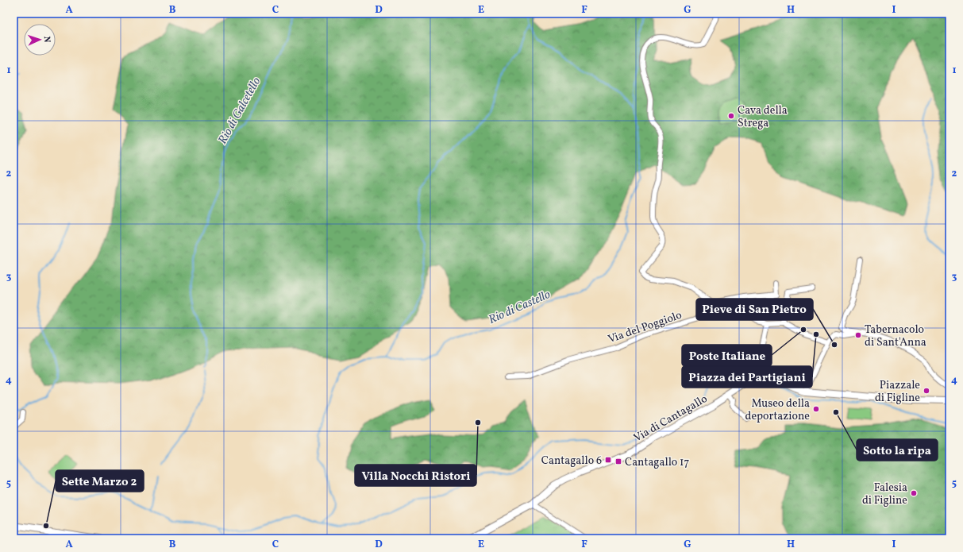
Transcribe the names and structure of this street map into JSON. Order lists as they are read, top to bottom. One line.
{"streets":{"street":["Via del Poggiolo","Via di Cantagallo"]},"water":["Rio di Galcetello","Rio di Castello"],"places":{"other":["Cava della Strega","Poste Italiane","Piazza dei Partigiani","Tabernacolo di Sant'Anna","Pieve di San Pietro","Piazzale di Figline","Museo della deportazione","Sotto la ripa","Villa Nocchi Ristori","Falesia di Figline","Sette Marzo 2"],"transit":["Cantagallo 6","Cantagallo 17"]},"north":"right","grid":{"columns":["A","B","C","D","E","F","G","H","I"],"rows":["1","2","3","4","5"]}}
